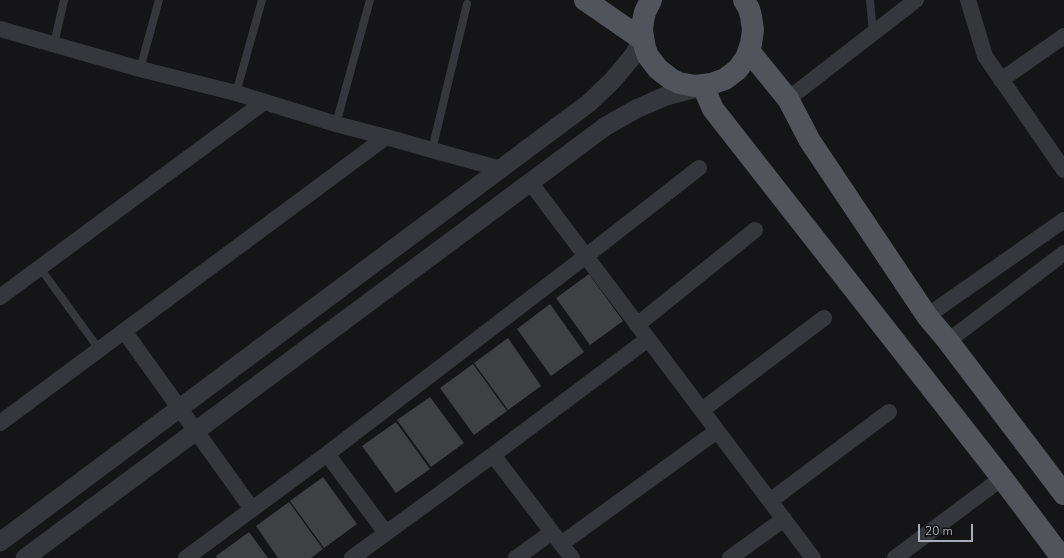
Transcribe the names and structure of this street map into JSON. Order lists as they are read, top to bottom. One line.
{"scale_bar":"20 m"}
